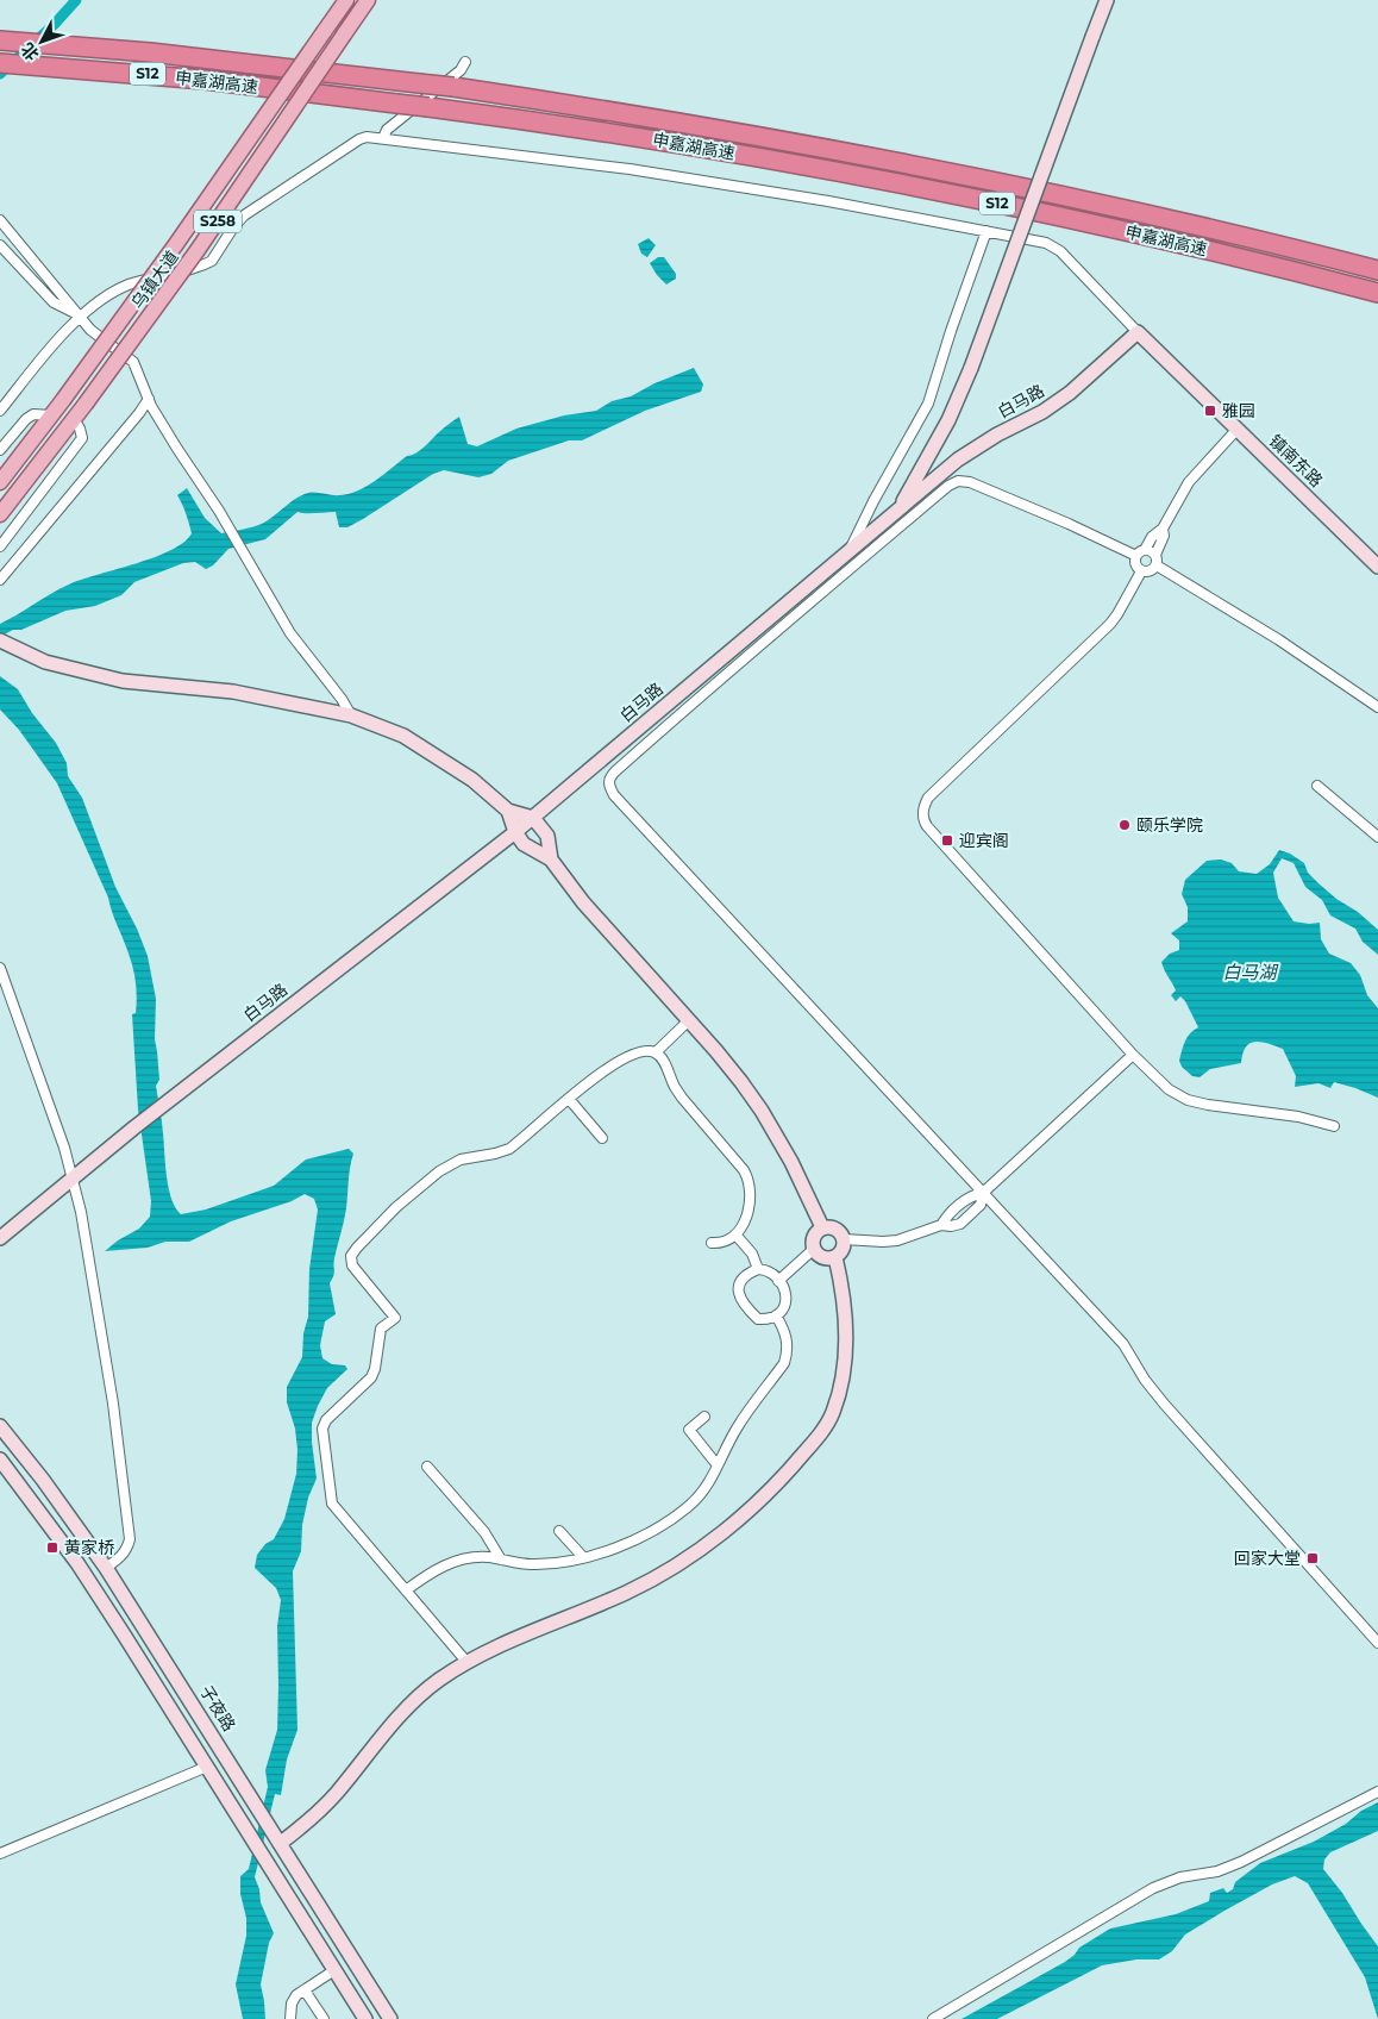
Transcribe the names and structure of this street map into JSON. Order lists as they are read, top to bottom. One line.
{"streets":{"highway":["S12","申嘉湖高速"],"main road":["S258","乌镇大道"],"street":["白马路","镇南东路","子夜路"]},"crossings":[["白马路","镇南东路"]],"water":["白马湖"],"places":{"transit":["雅园","迎宾阁","黄家桥","回家大堂"],"other":["颐乐学院"]},"north":"bottom left"}
